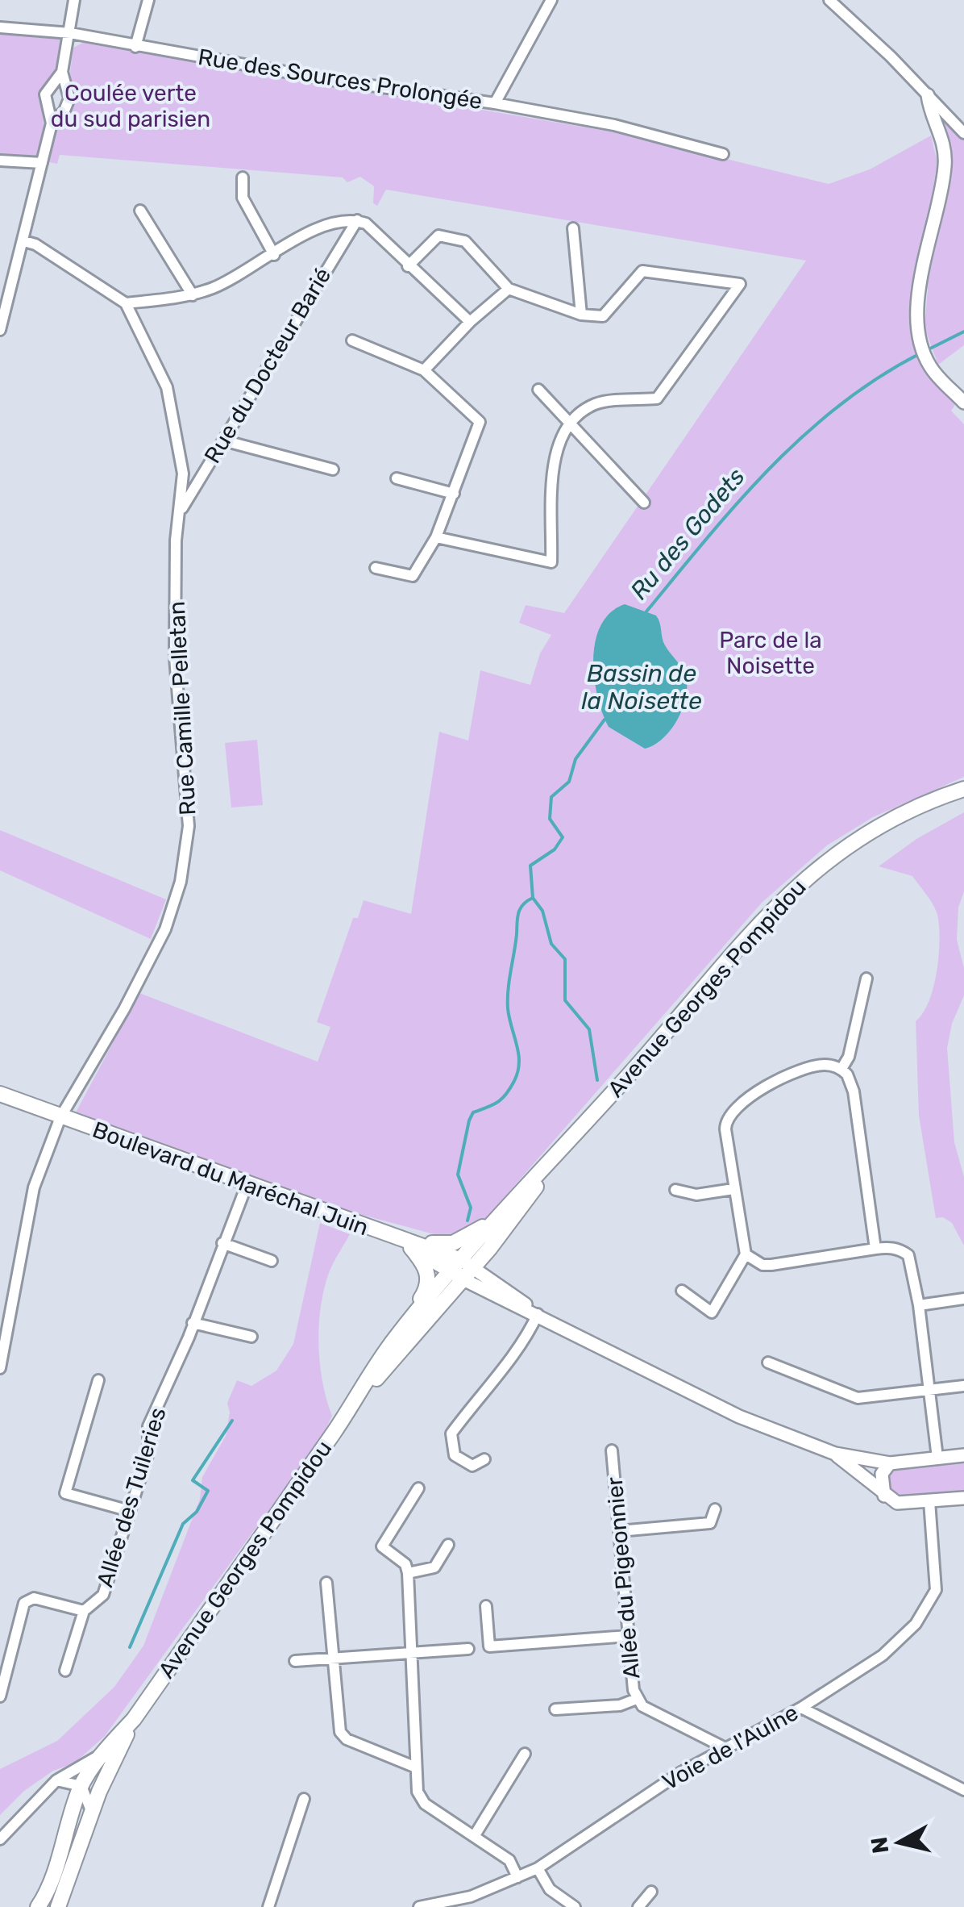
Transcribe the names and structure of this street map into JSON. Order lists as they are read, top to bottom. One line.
{"streets":{"main road":["Avenue Georges Pompidou","Boulevard du Maréchal Juin"],"street":["Rue des Sources Prolongée","Rue du Docteur Barié","Rue Camille Pelletan","Allée des Tuileries","Allée du Pigeonnier","Voie de l'Aulne"]},"crossings":[["Rue du Docteur Barié","Rue Camille Pelletan"],["Rue Camille Pelletan","Boulevard du Maréchal Juin"],["Avenue Georges Pompidou","Boulevard du Maréchal Juin"],["Boulevard du Maréchal Juin","Allée des Tuileries"],["Allée du Pigeonnier","Voie de l'Aulne"]],"water":["Ru des Godets","Bassin de la Noisette"],"parks":["Coulée verte du sud parisien","Parc de la Noisette"],"north":"left"}
